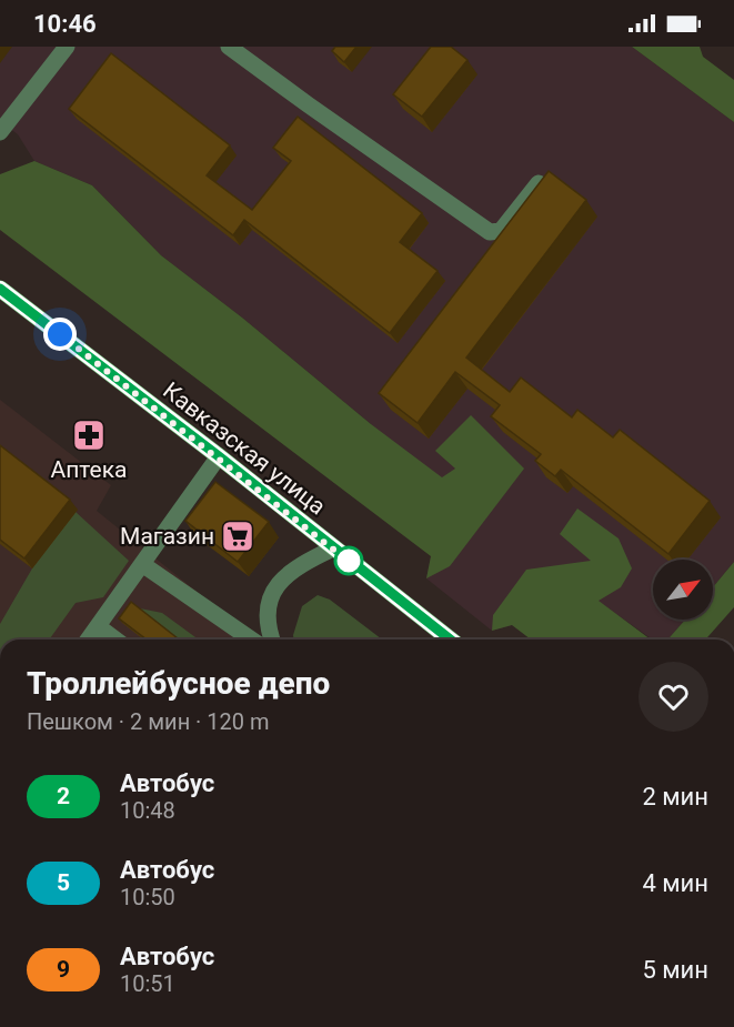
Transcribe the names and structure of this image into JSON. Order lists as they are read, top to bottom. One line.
{"streets":{"main road":["Кавказская улица"]},"places":{"pharmacy":["Аптека"],"supermarket":["Магазин"]},"lines":["bus line 2"],"north":"top right","page":{"status":"10:46","heading":["Троллейбусное депо","Пешком · 2 мин · 120 m"],"list":[{"mark":"2","name":"Автобус","note":"10:48","value":"2 мин"},{"mark":"5","name":"Автобус","note":"10:50","value":"4 мин"},{"mark":"9","name":"Автобус","note":"10:51","value":"5 мин"}]}}
